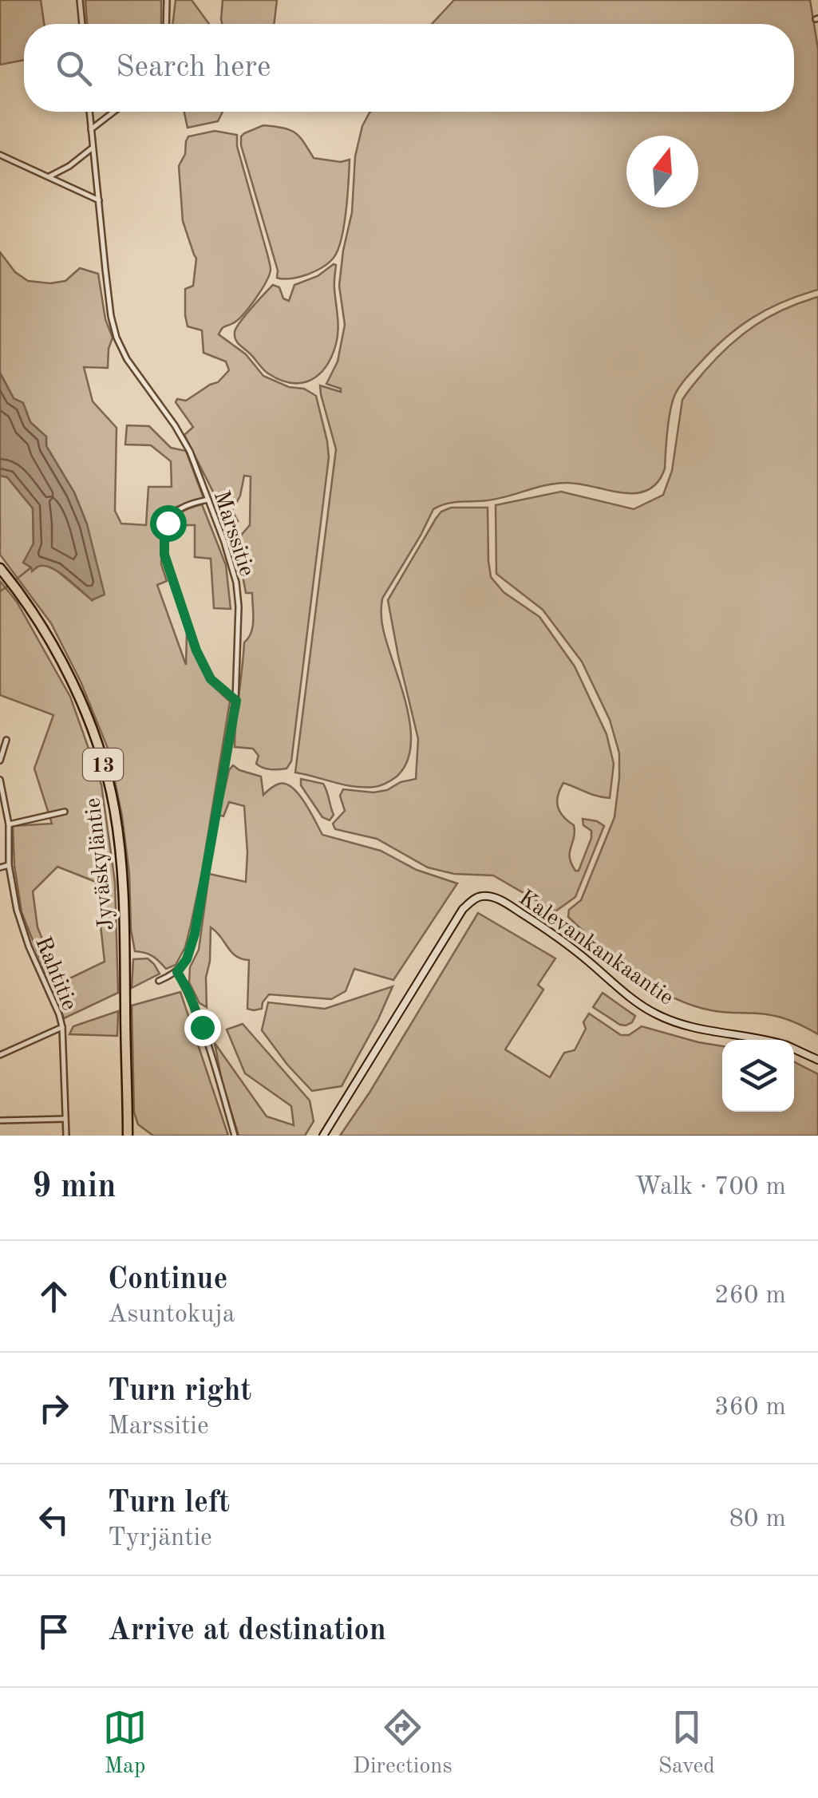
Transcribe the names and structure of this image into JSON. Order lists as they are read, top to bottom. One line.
{"streets":{"highway":["13","Jyväskyläntie"],"street":["Marssitie","Kalevankankaantie","Rahtitie"]},"north":"top","page":{"search":"Search here","heading":["9 min","Walk · 700 m"],"list":[["Continue","Asuntokuja","260 m"],["Turn right","Marssitie","360 m"],["Turn left","Tyrjäntie","80 m"],"Arrive at destination"],"nav":["Map","Directions","Saved"]}}
